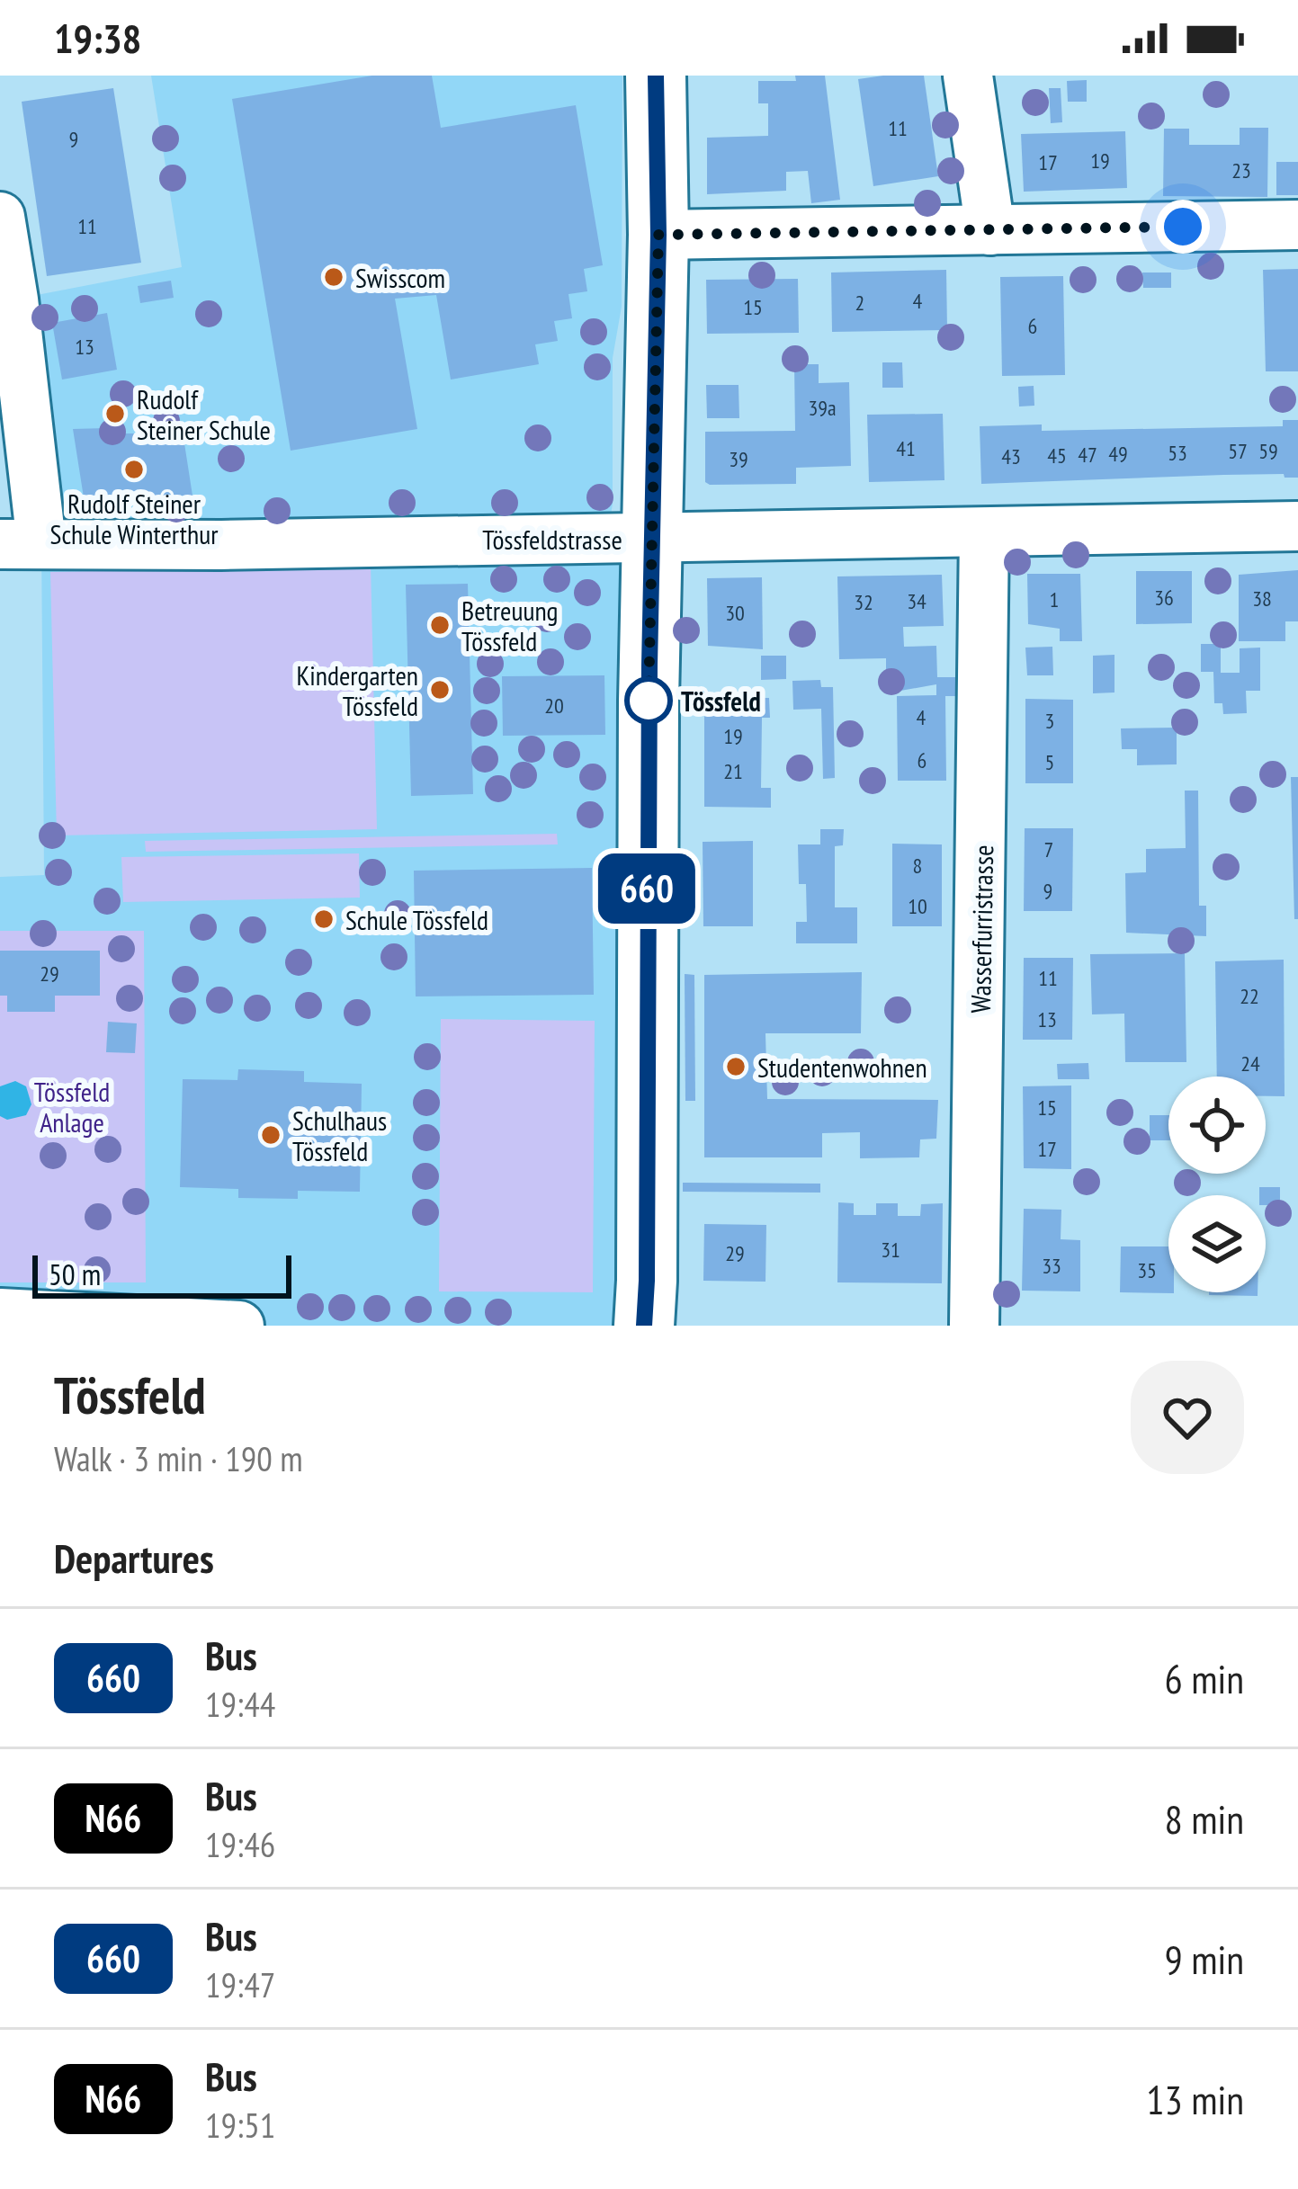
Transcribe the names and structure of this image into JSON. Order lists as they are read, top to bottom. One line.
{"streets":{"street":["Tössfeldstrasse","Wasserfurristrasse"]},"crossings":[["Tössfeldstrasse","Wasserfurristrasse"]],"parks":["Tössfeld Anlage"],"places":["Swisscom","Rudolf Steiner Schule","Rudolf Steiner Schule Winterthur","Betreuung Tössfeld","Kindergarten Tössfeld","Tössfeld","Schule Tössfeld","Studentenwohnen","Schulhaus Tössfeld"],"lines":["bus line 660"],"house_numbers":["11","9","19","17","23","11","4","2","15","6","13","39a","41","57","59","53","49","47","45","43","39","36","38","1","34","32","30","20","4","3","19","6","5","21","7","8","9","10","29","11","22","13","24","15","17","31","29","33","35"],"scale_bar":"50 m","page":{"status":"19:38","on_map":"660","scale":"50 m","heading":[["Tössfeld","Walk · 3 min · 190 m"],"Departures"],"list":[{"mark":"660","name":"Bus","note":"19:44","value":"6 min"},{"mark":"N66","name":"Bus","note":"19:46","value":"8 min"},{"mark":"660","name":"Bus","note":"19:47","value":"9 min"},{"mark":"N66","name":"Bus","note":"19:51","value":"13 min"}]}}
